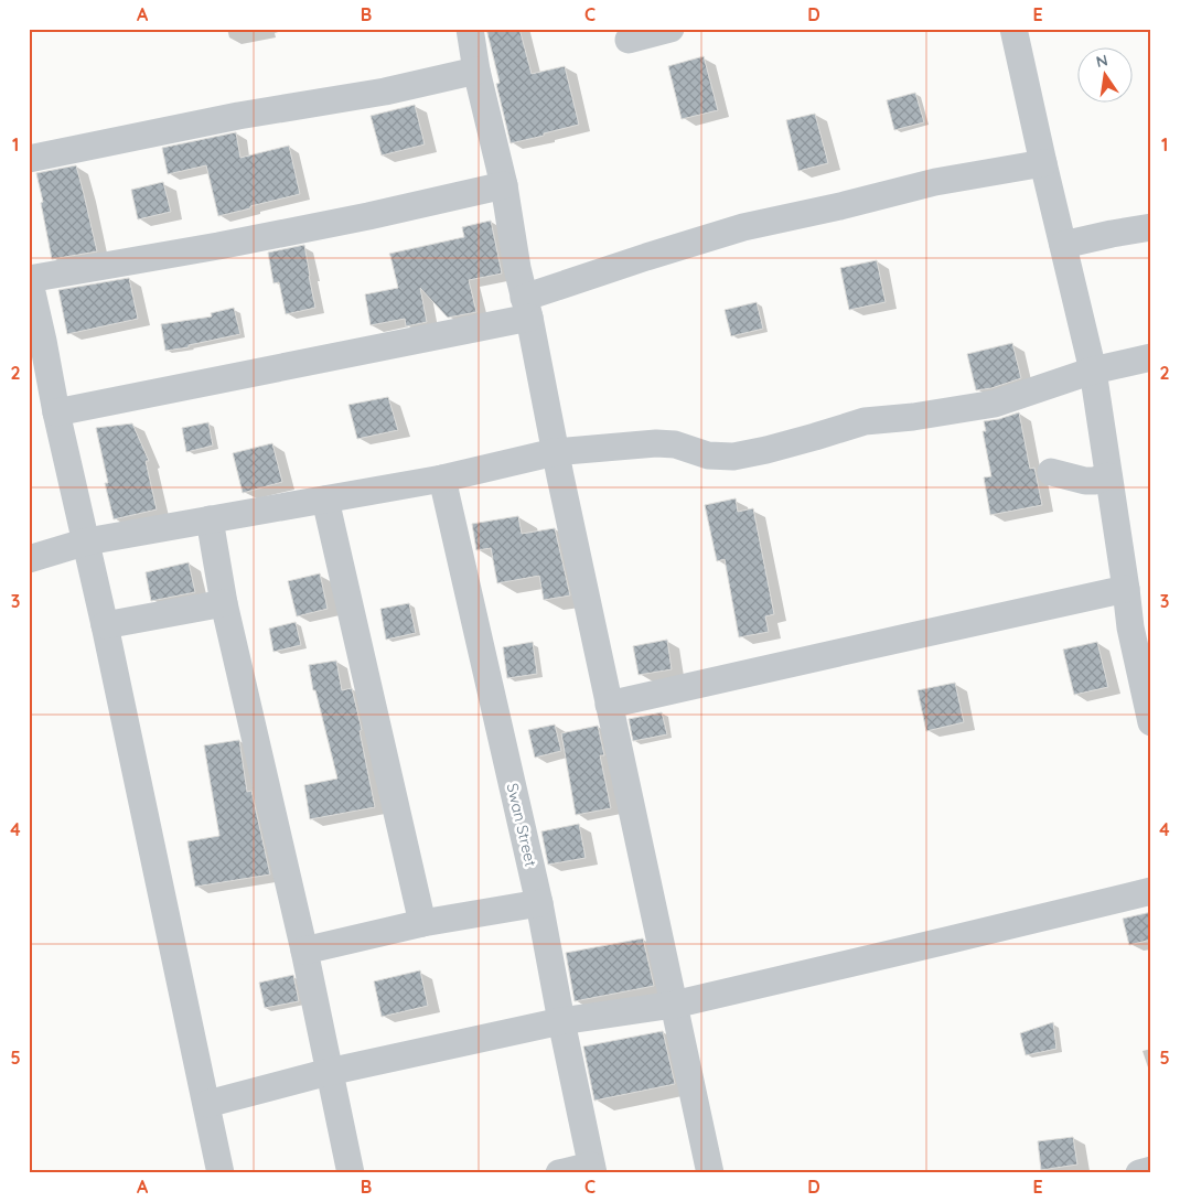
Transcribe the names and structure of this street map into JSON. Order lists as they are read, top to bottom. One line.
{"streets":{"street":["Swan Street"]},"north":"top","grid":{"columns":["A","B","C","D","E"],"rows":["1","2","3","4","5"]}}
